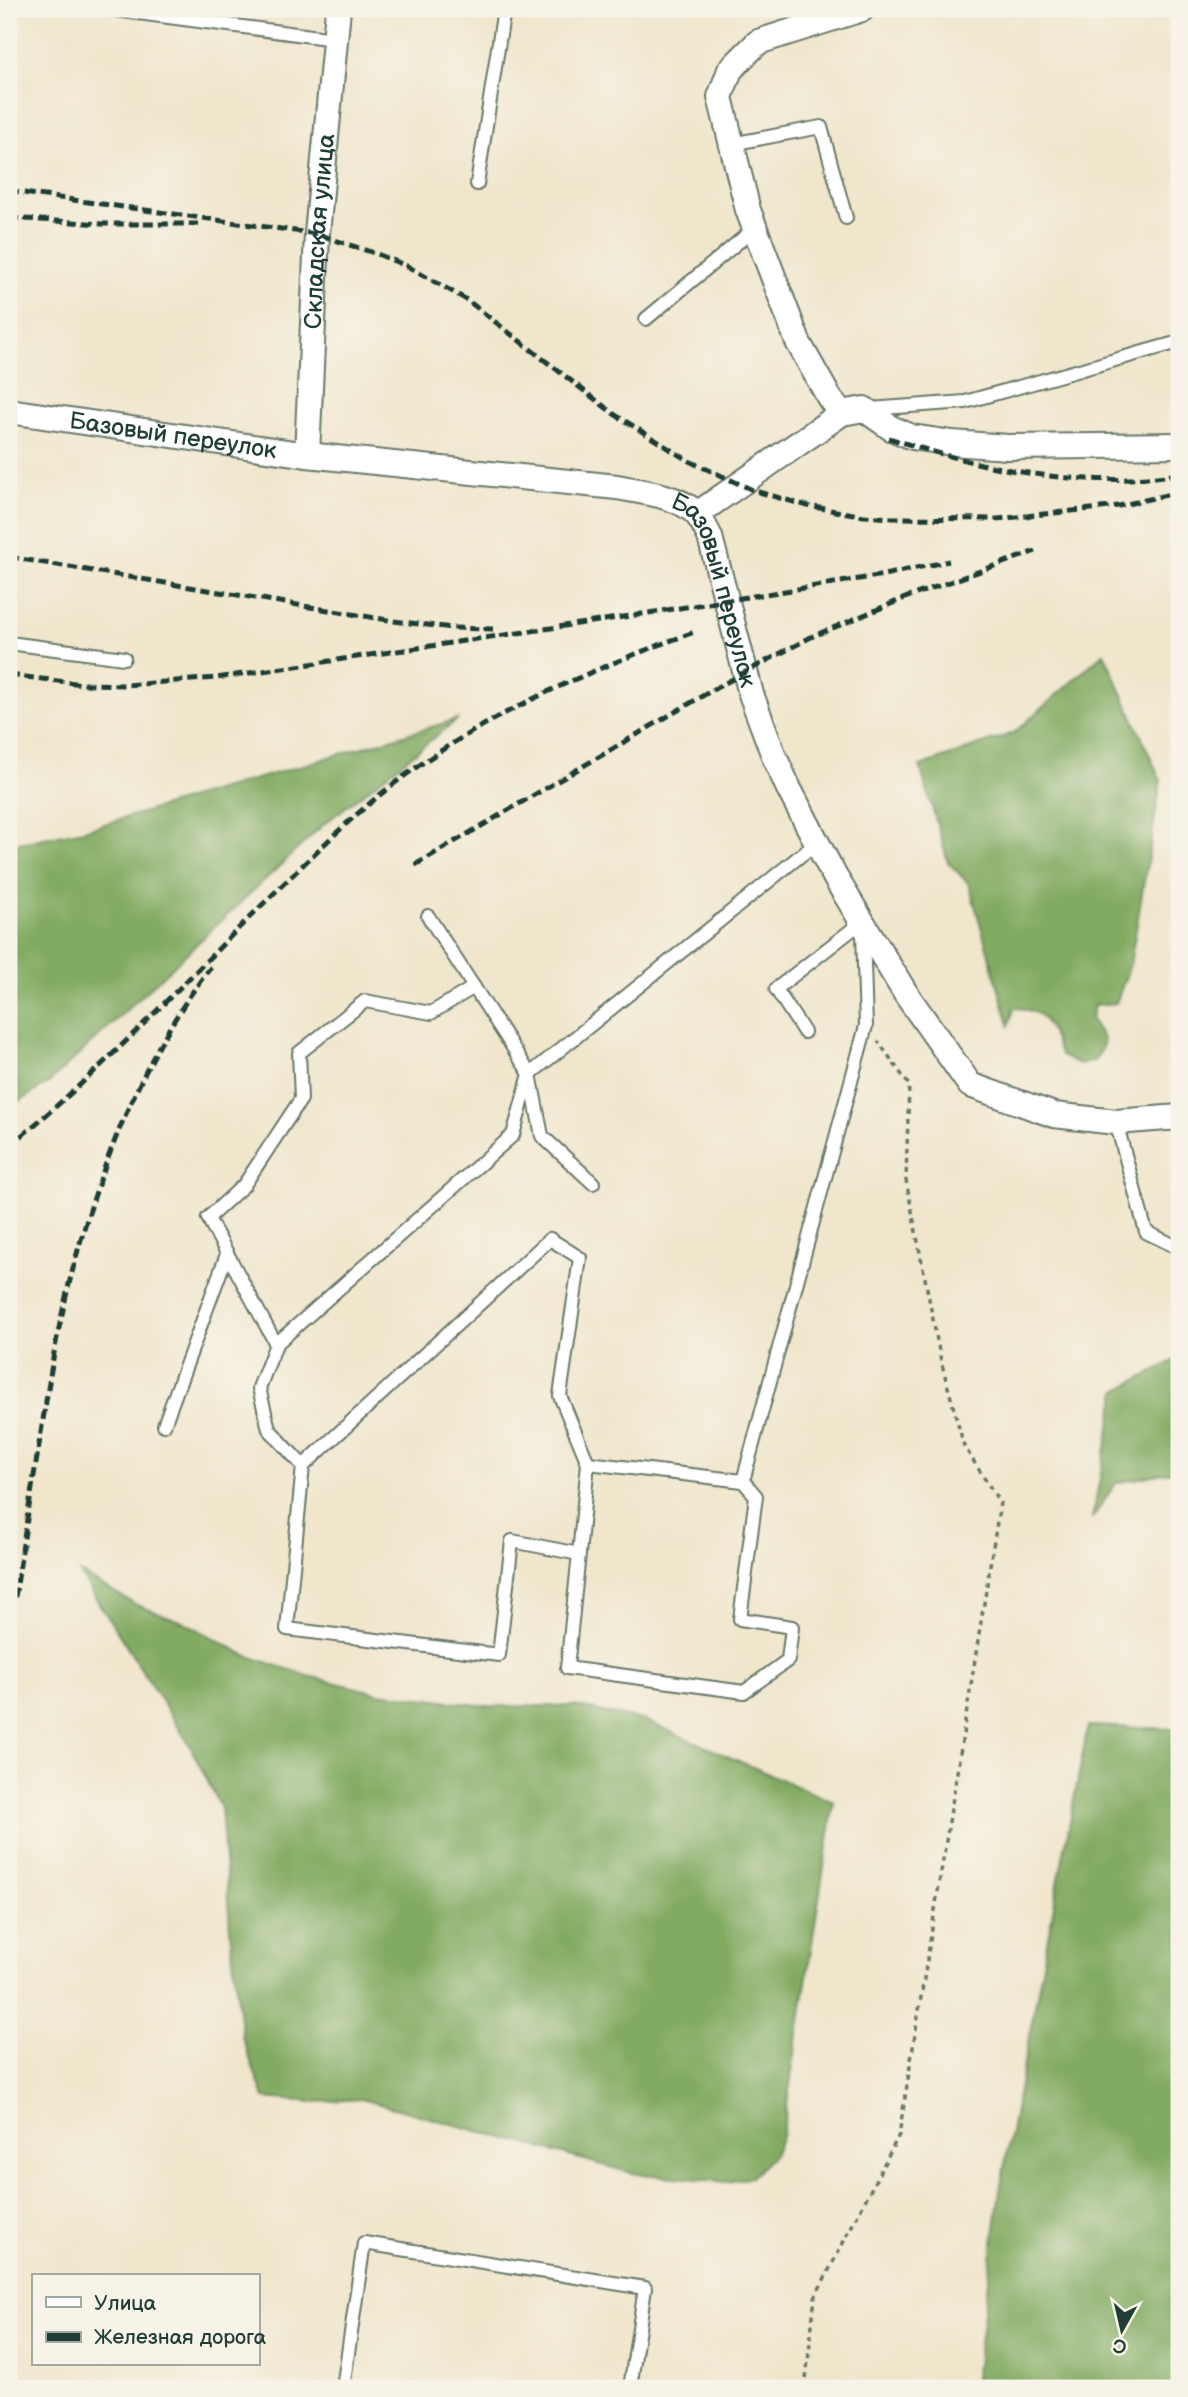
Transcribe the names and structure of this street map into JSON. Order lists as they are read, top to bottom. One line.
{"streets":{"street":["Складская улица","Базовый переулок"]},"crossings":[["Складская улица","Базовый переулок"]],"legend":["Улица","Железная дорога"],"north":"bottom"}
